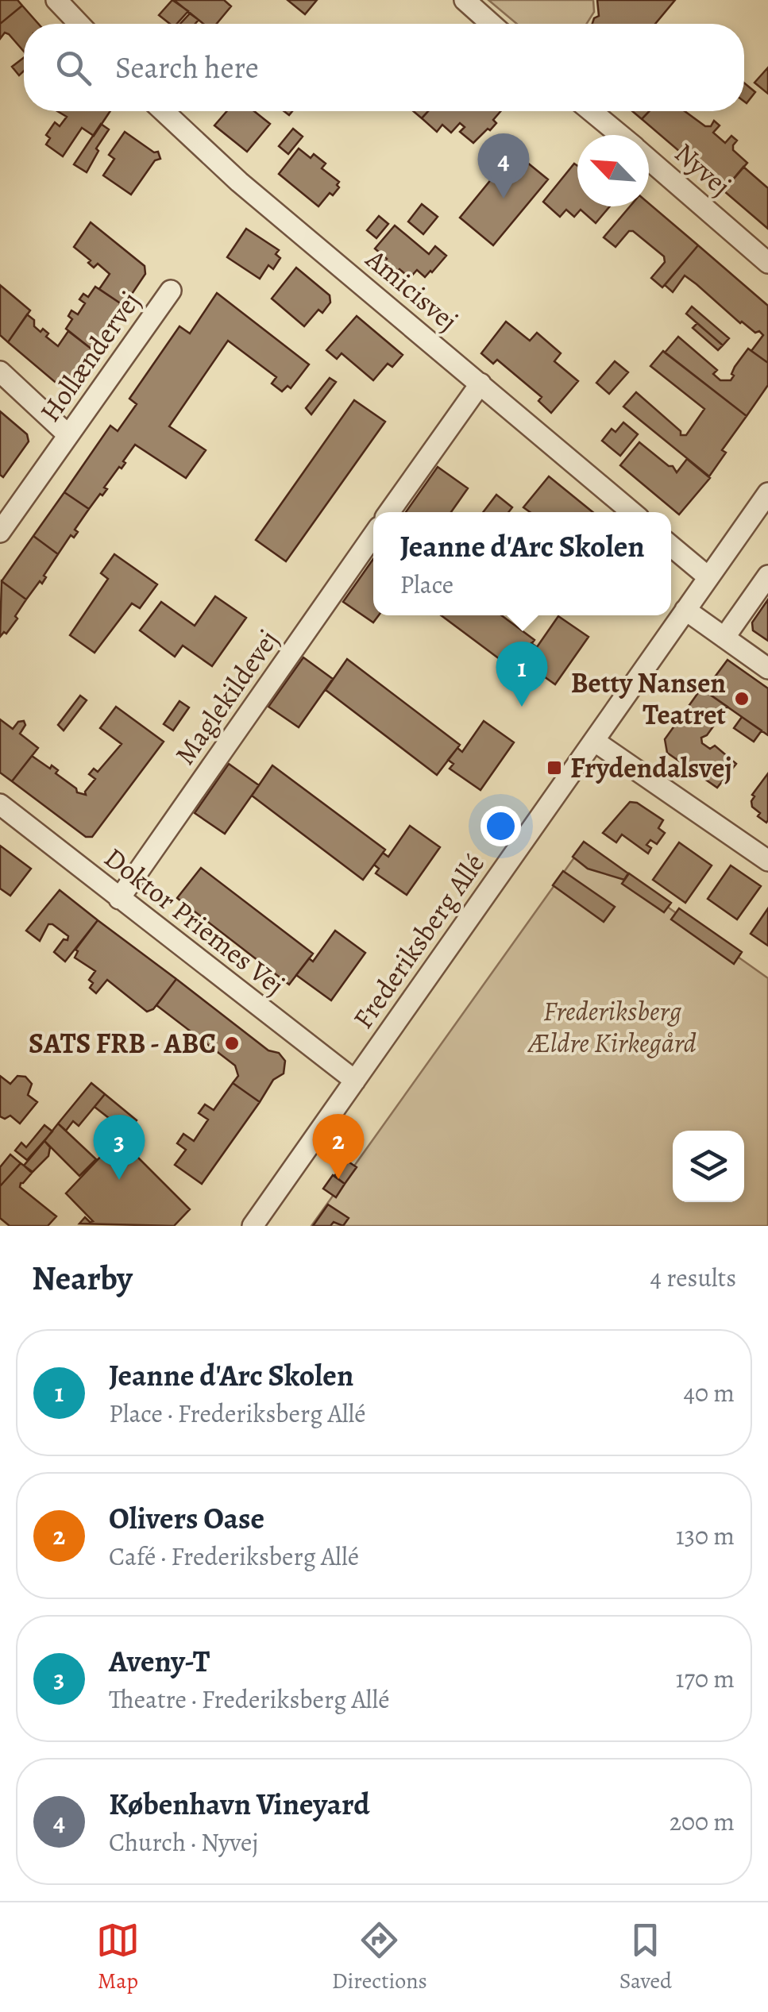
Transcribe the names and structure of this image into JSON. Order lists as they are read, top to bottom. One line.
{"streets":{"street":["Nyvej","Amicisvej","Hollændervej","Maglekildevej","Doktor Priemes Vej","Frederiksberg Allé"]},"crossings":[["Maglekildevej","Doktor Priemes Vej"],["Doktor Priemes Vej","Frederiksberg Allé"]],"parks":["Frederiksberg Ældre Kirkegård"],"places":{"other":["Betty Nansen Teatret","SATS FRB - ABC"],"transit":["Frydendalsvej"]},"north":"top left","page":{"search":"Search here","pins":["4","1","2","3"],"popup":["Jeanne d'Arc Skolen","Place"],"heading":["Nearby","4 results"],"list":[{"mark":"1","name":"Jeanne d'Arc Skolen","note":"Place · Frederiksberg Allé","value":"40 m"},{"mark":"2","name":"Olivers Oase","note":"Café · Frederiksberg Allé","value":"130 m"},{"mark":"3","name":"Aveny-T","note":"Theatre · Frederiksberg Allé","value":"170 m"},{"mark":"4","name":"København Vineyard","note":"Church · Nyvej","value":"200 m"}],"nav":["Map","Directions","Saved"]}}
